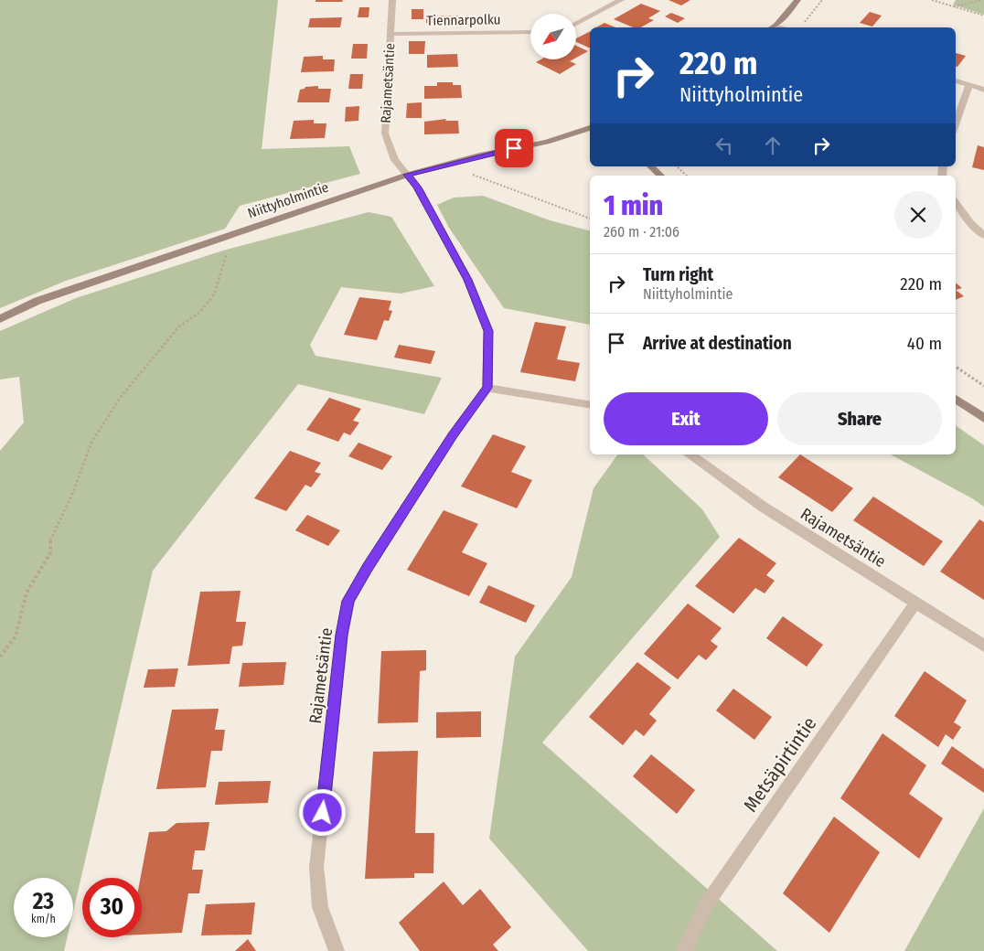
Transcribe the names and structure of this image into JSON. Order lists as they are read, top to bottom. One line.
{"streets":{"street":["Tiennarpolku","Rajametsäntie","Niittyholmintie","Metsäpirtintie"]},"crossings":[["Tiennarpolku","Rajametsäntie"],["Rajametsäntie","Niittyholmintie"],["Rajametsäntie","Metsäpirtintie"]],"north":"bottom left","page":{"turn":["220 m","Niittyholmintie"],"heading":["1 min","260 m · 21:06"],"list":[{"name":"Turn right","note":"Niittyholmintie","value":"220 m"},{"name":"Arrive at destination","value":"40 m"}],"buttons":["Exit","Share"],"speed":"23 km/h","limit":"30"}}
